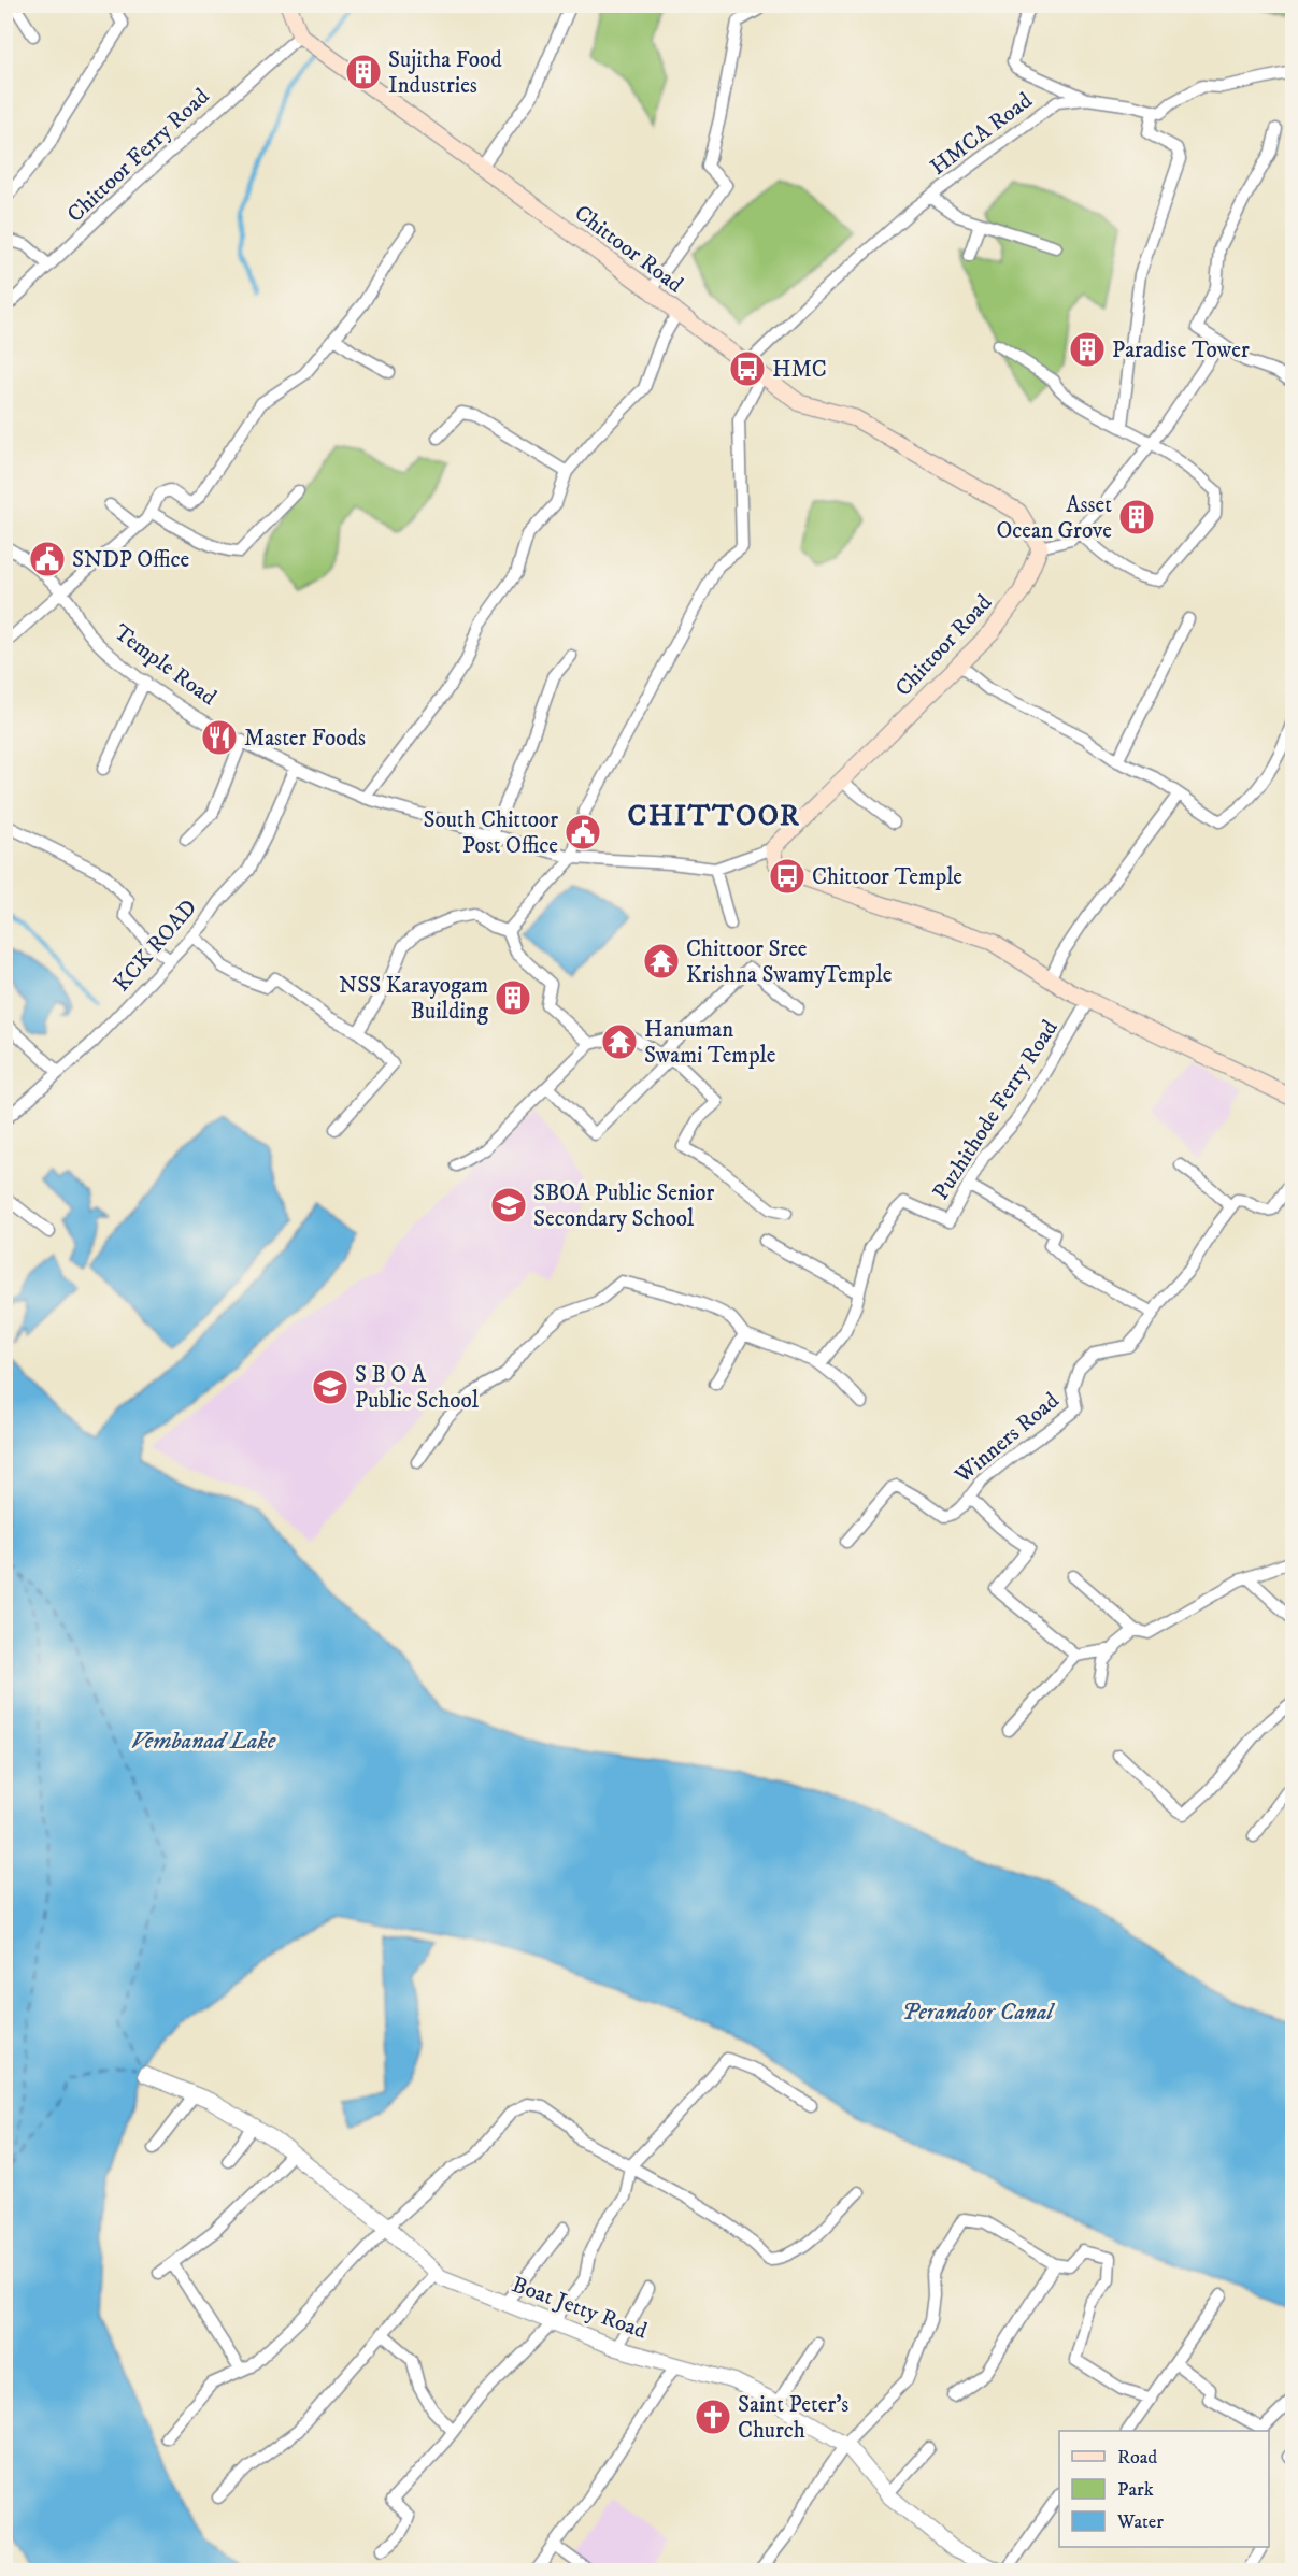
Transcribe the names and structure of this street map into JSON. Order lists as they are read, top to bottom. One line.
{"streets":{"main road":["Chittoor Road"],"street":["HMCA Road","Chittoor Ferry Road","Temple Road","KCK ROAD","Puzhithode Ferry Road","Winners Road","Boat Jetty Road"]},"crossings":[["HMCA Road","Chittoor Road"],["Chittoor Ferry Road","Chittoor Road"],["Temple Road","KCK ROAD"]],"districts":["CHITTOOR"],"water":["Vembanad Lake","Perandoor Canal"],"places":{"building":["Sujitha Food Industries","Paradise Tower","Asset Ocean Grove","NSS Karayogam Building"],"bus stop":["HMC","Chittoor Temple"],"public building":["SNDP Office","South Chittoor Post Office"],"restaurant":["Master Foods"],"temple":["Chittoor Sree Krishna SwamyTemple","Hanuman Swami Temple"],"school or university":["SBOA Public Senior Secondary School","S B O A Public School"],"church":["Saint Peter's Church"]},"legend":["Road","Park","Water"]}
